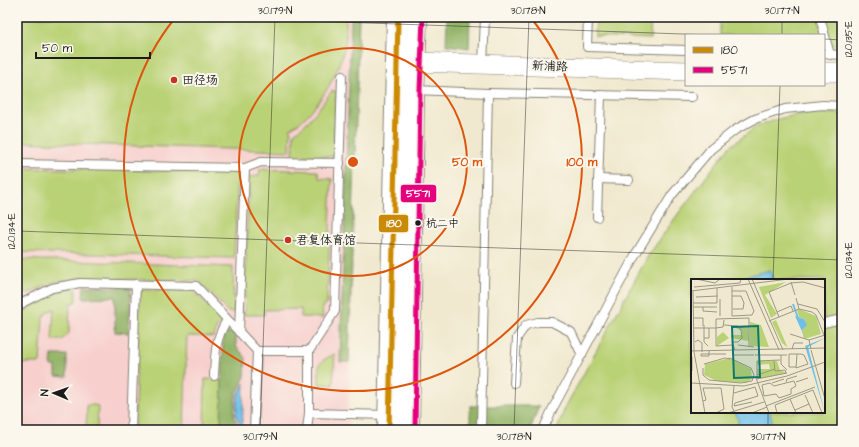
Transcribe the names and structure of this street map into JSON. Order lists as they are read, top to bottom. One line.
{"streets":{"street":["新浦路"]},"places":["田径场","杭二中","君复体育馆"],"lines":["transit line 180","transit line 5571"],"legend":["180","5571"],"scale_bar":"50 m","north":"left","coordinates":["30.179°N","30.178°N","30.177°N","120.135°E","120.134°E"],"rings":["50 m","100 m"]}
